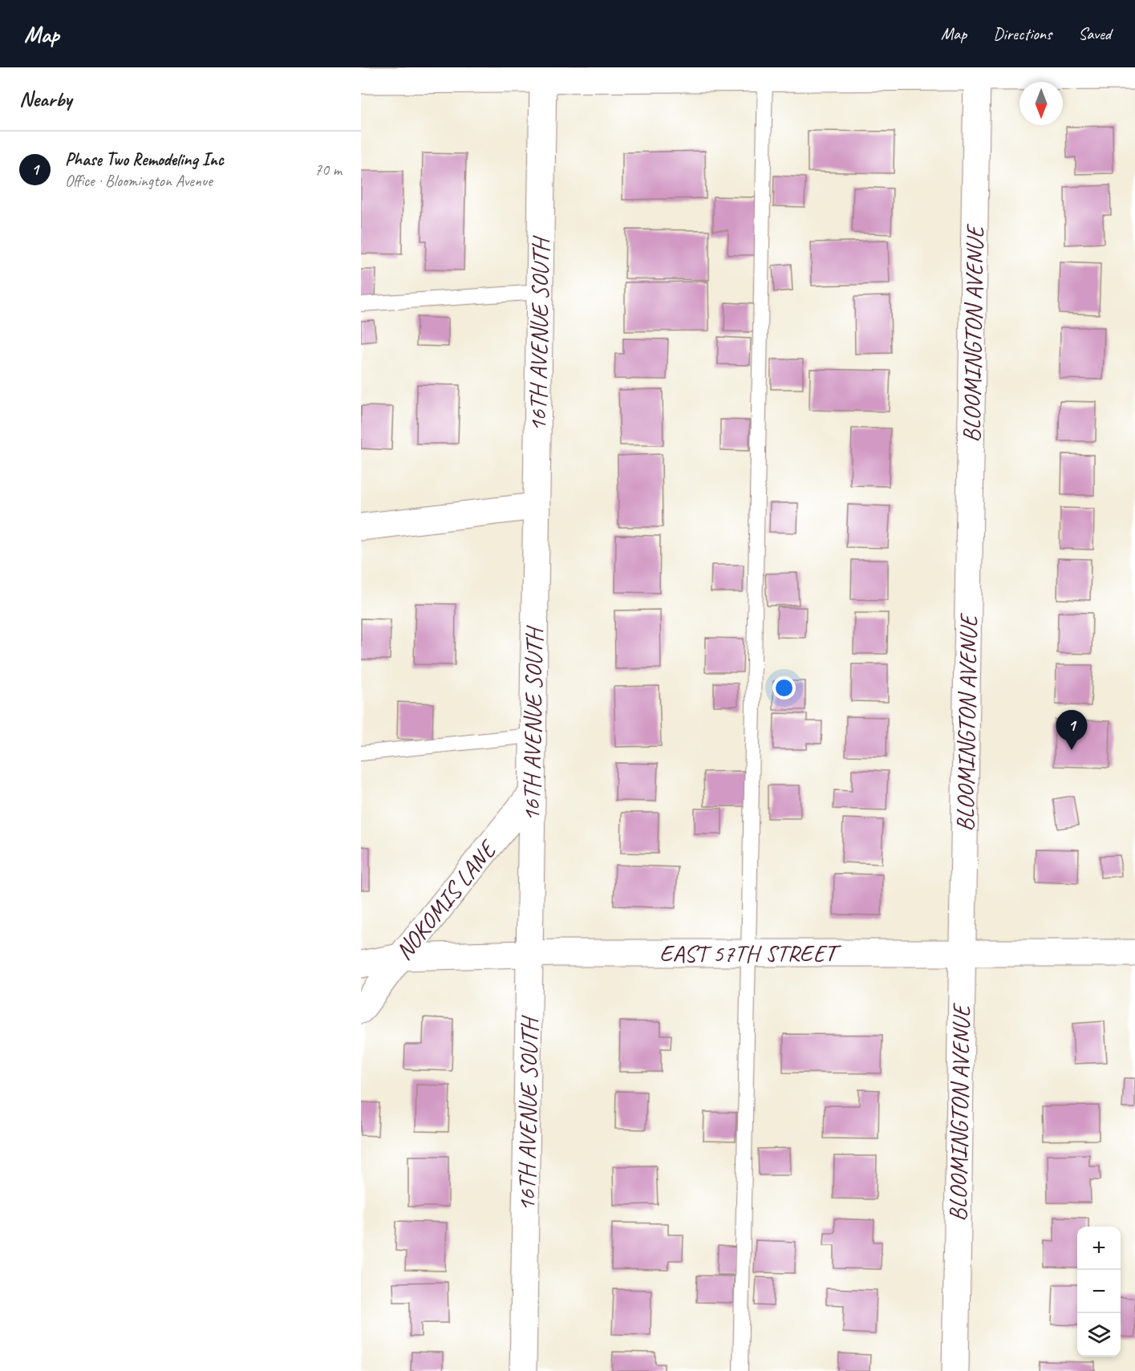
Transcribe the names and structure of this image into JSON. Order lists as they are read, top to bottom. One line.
{"streets":{"street":["BLOOMINGTON AVENUE","16TH AVENUE SOUTH","NOKOMIS LANE","EAST 57TH STREET"]},"crossings":[["BLOOMINGTON AVENUE","EAST 57TH STREET"],["16TH AVENUE SOUTH","NOKOMIS LANE"],["16TH AVENUE SOUTH","EAST 57TH STREET"],["NOKOMIS LANE","EAST 57TH STREET"]],"north":"bottom","page":{"header":"Map","nav":["Map","Directions","Saved"],"heading":"Nearby","list":[{"mark":"1","name":"Phase Two Remodeling Inc","note":"Office · Bloomington Avenue","value":"70 m"}],"pins":"1","map_buttons":["+","−"]}}
